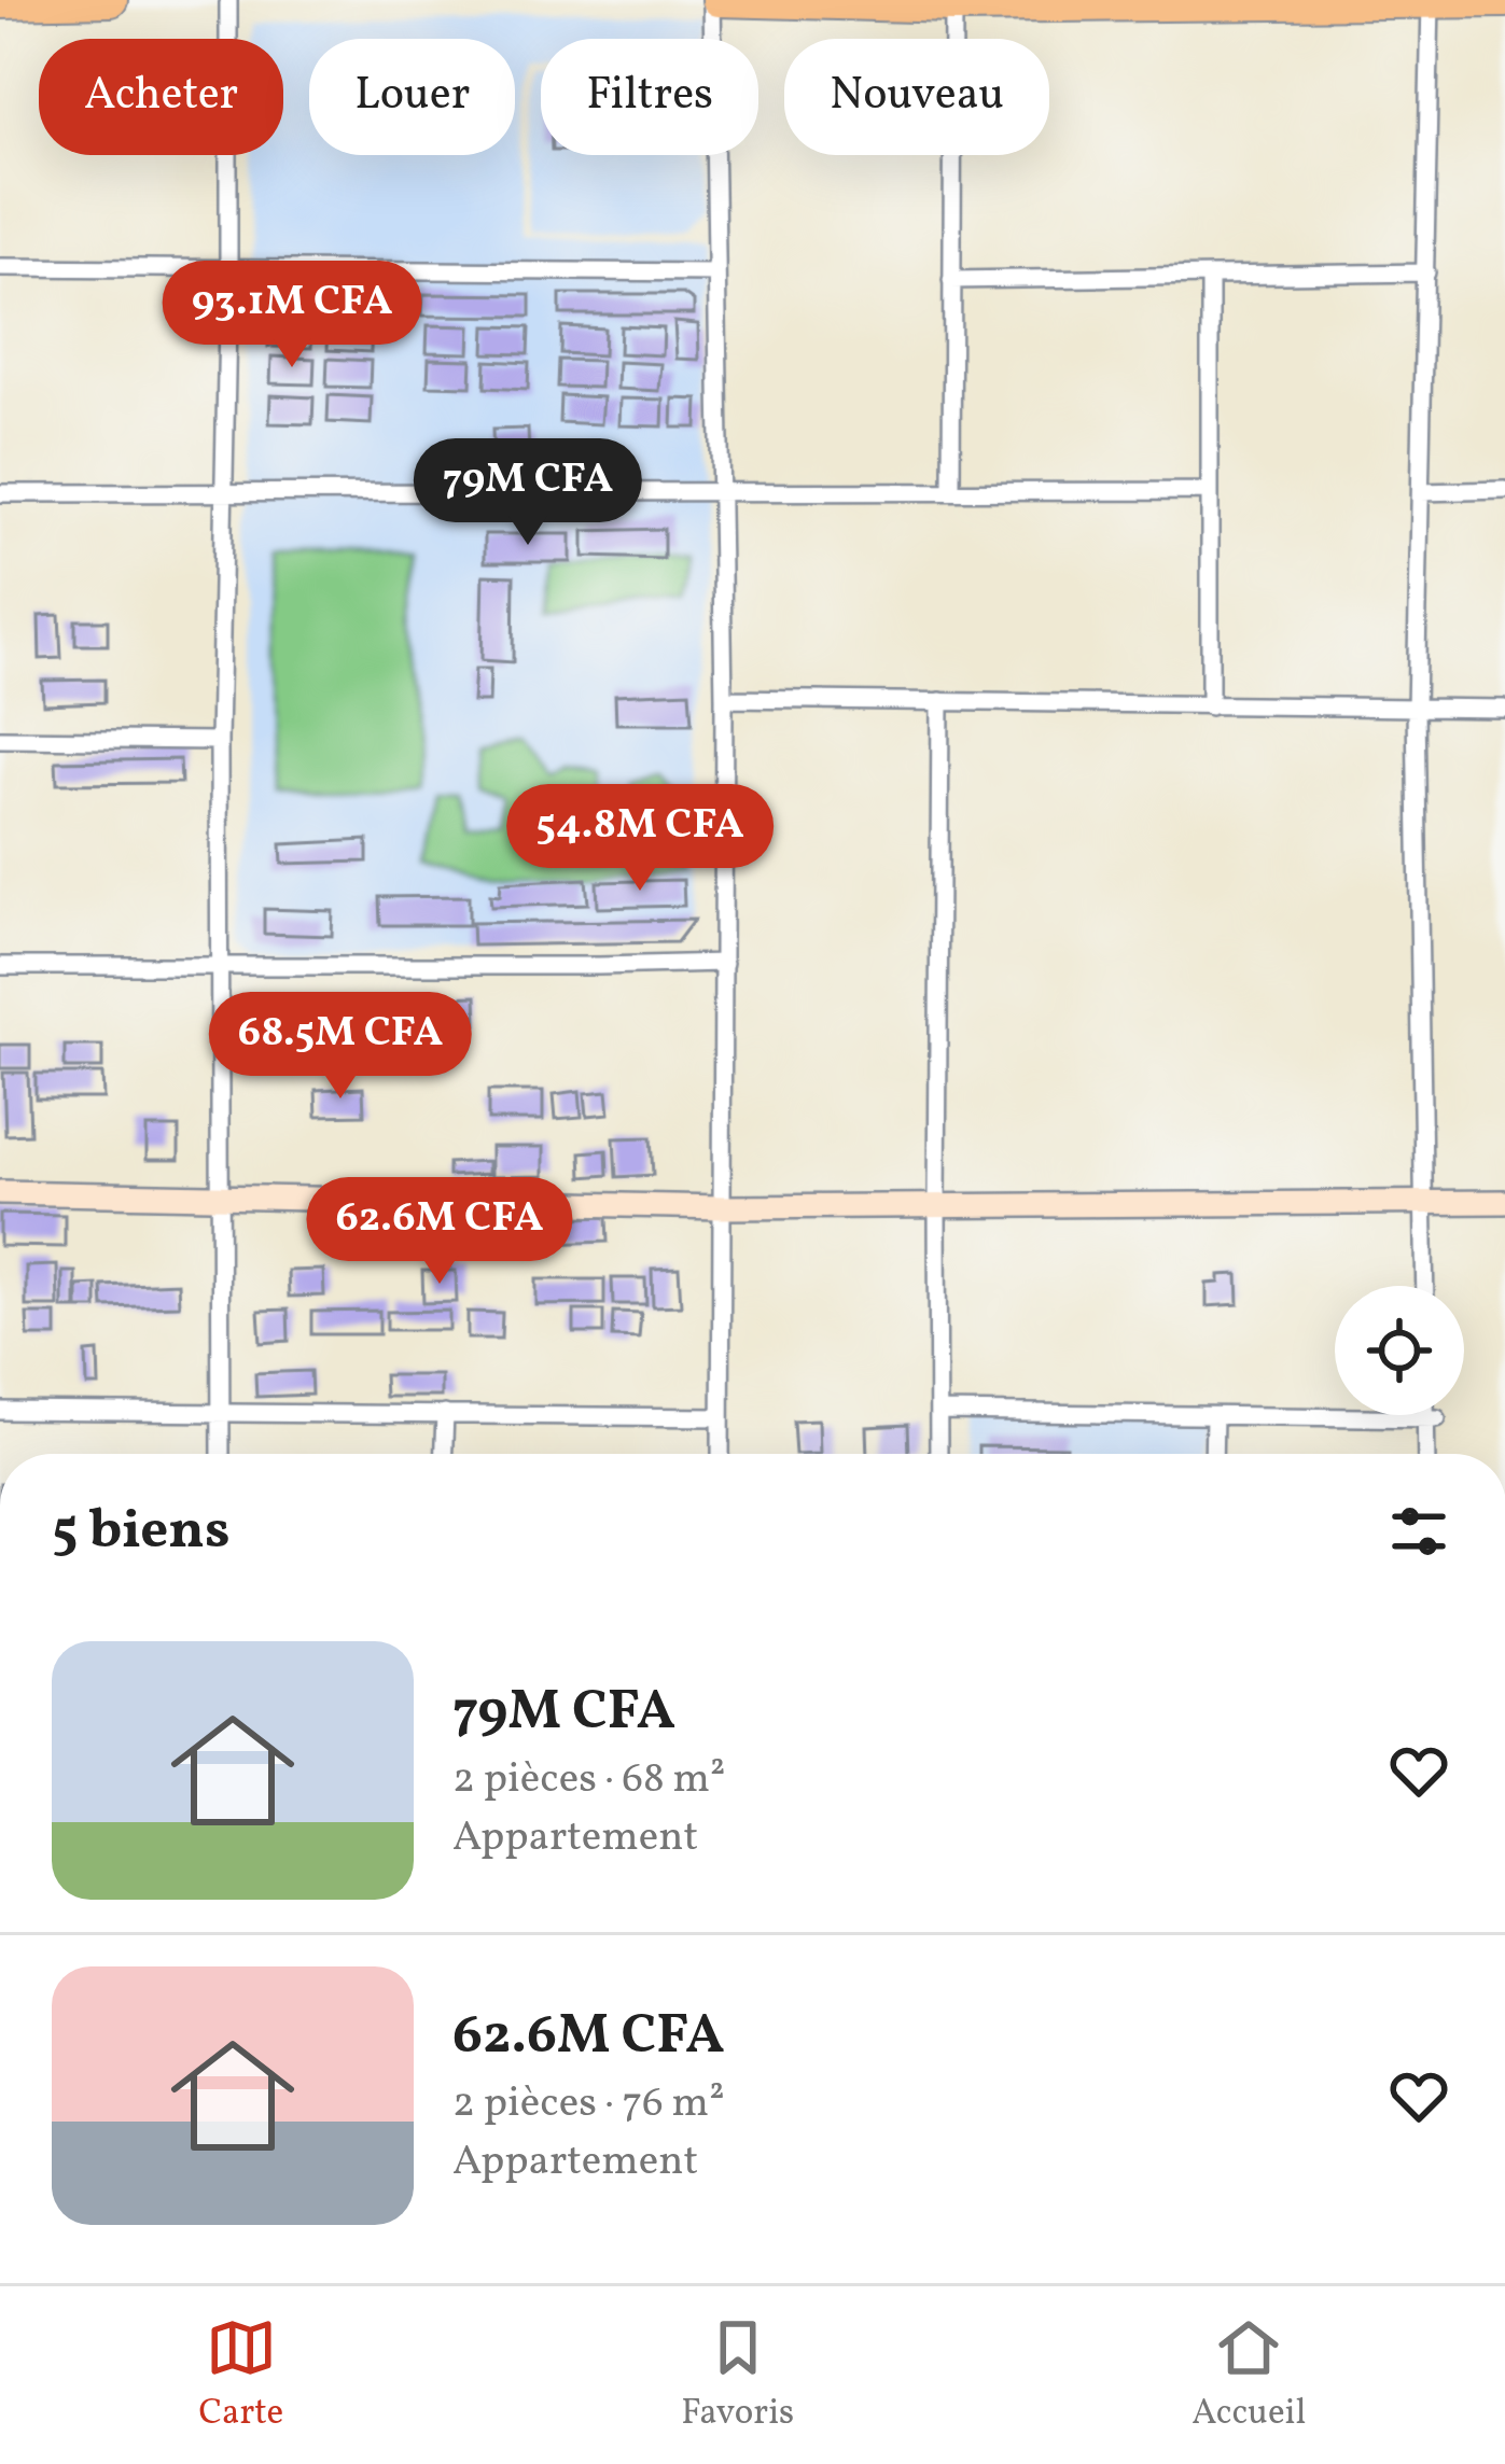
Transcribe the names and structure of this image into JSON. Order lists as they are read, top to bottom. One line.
{"page":{"chip":["Acheter","Louer","Filtres","Nouveau"],"price":["93.1M CFA","79M CFA","54.8M CFA","68.5M CFA","62.6M CFA"],"heading":"5 biens","list":[{"name":"79M CFA","note":"2 pièces · 68 m² · Appartement"},{"name":"62.6M CFA","note":"2 pièces · 76 m² · Appartement"}],"tabs":["Carte","Favoris","Accueil"]}}
